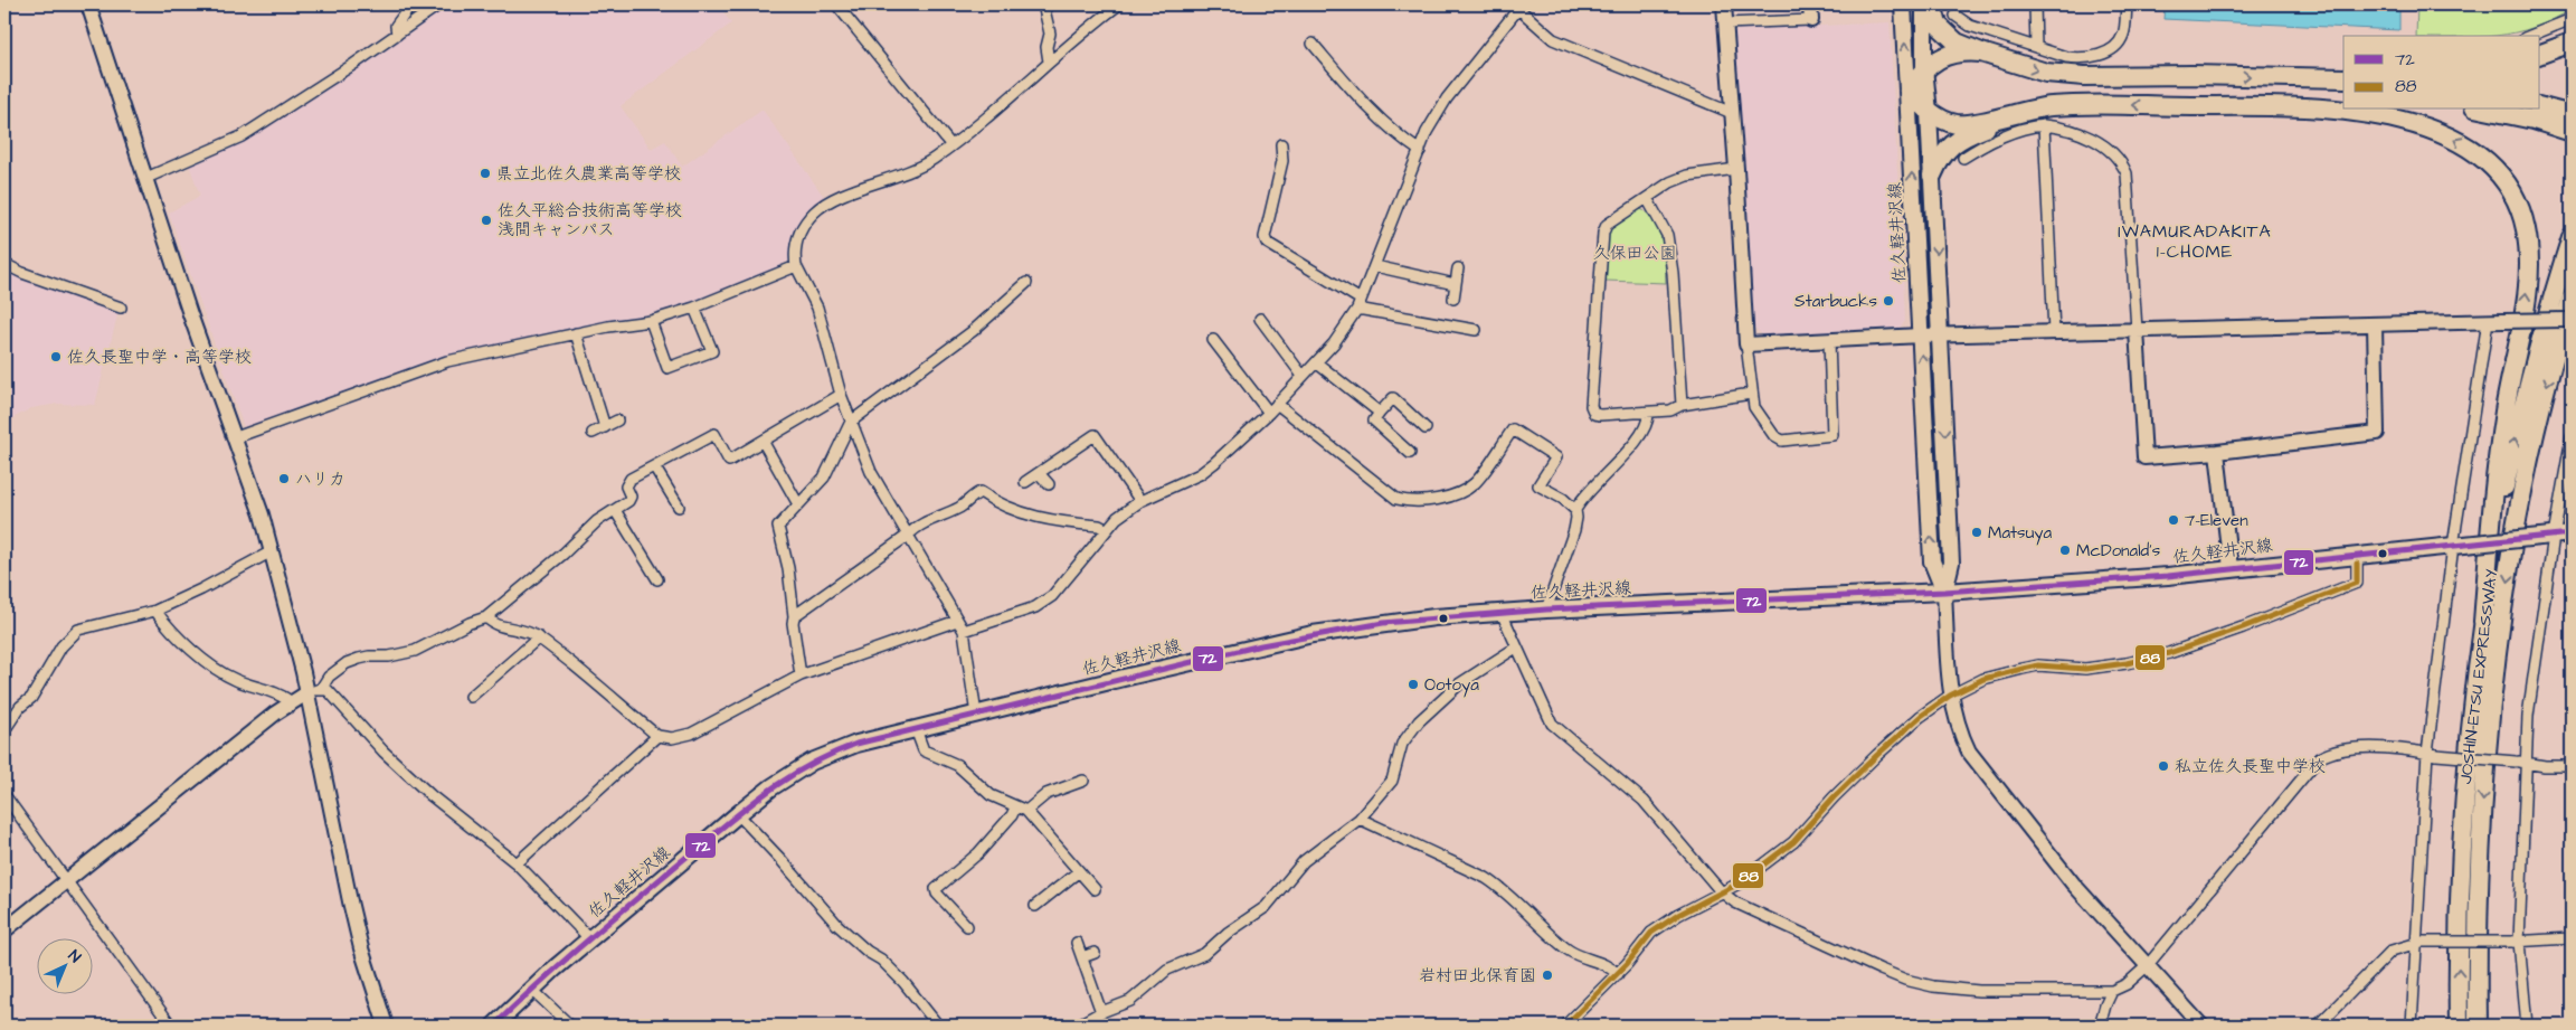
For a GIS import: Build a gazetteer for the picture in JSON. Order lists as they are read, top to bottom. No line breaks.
{"streets":{"highway":["JOSHIN-ETSU EXPRESSWAY"],"main road":["佐久軽井沢線"]},"districts":["IWAMURADAKITA 1-CHOME"],"parks":["久保田公園"],"places":["県立北佐久農業高等学校","佐久平総合技術高等学校 浅間キャンパス","Starbucks","佐久長聖中学・高等学校","ハリカ","7-Eleven","Matsuya","McDonald's","Ootoya","私立佐久長聖中学校","岩村田北保育園"],"lines":["transit line 72","transit line 88"],"legend":["72","88"],"north":"top right"}
